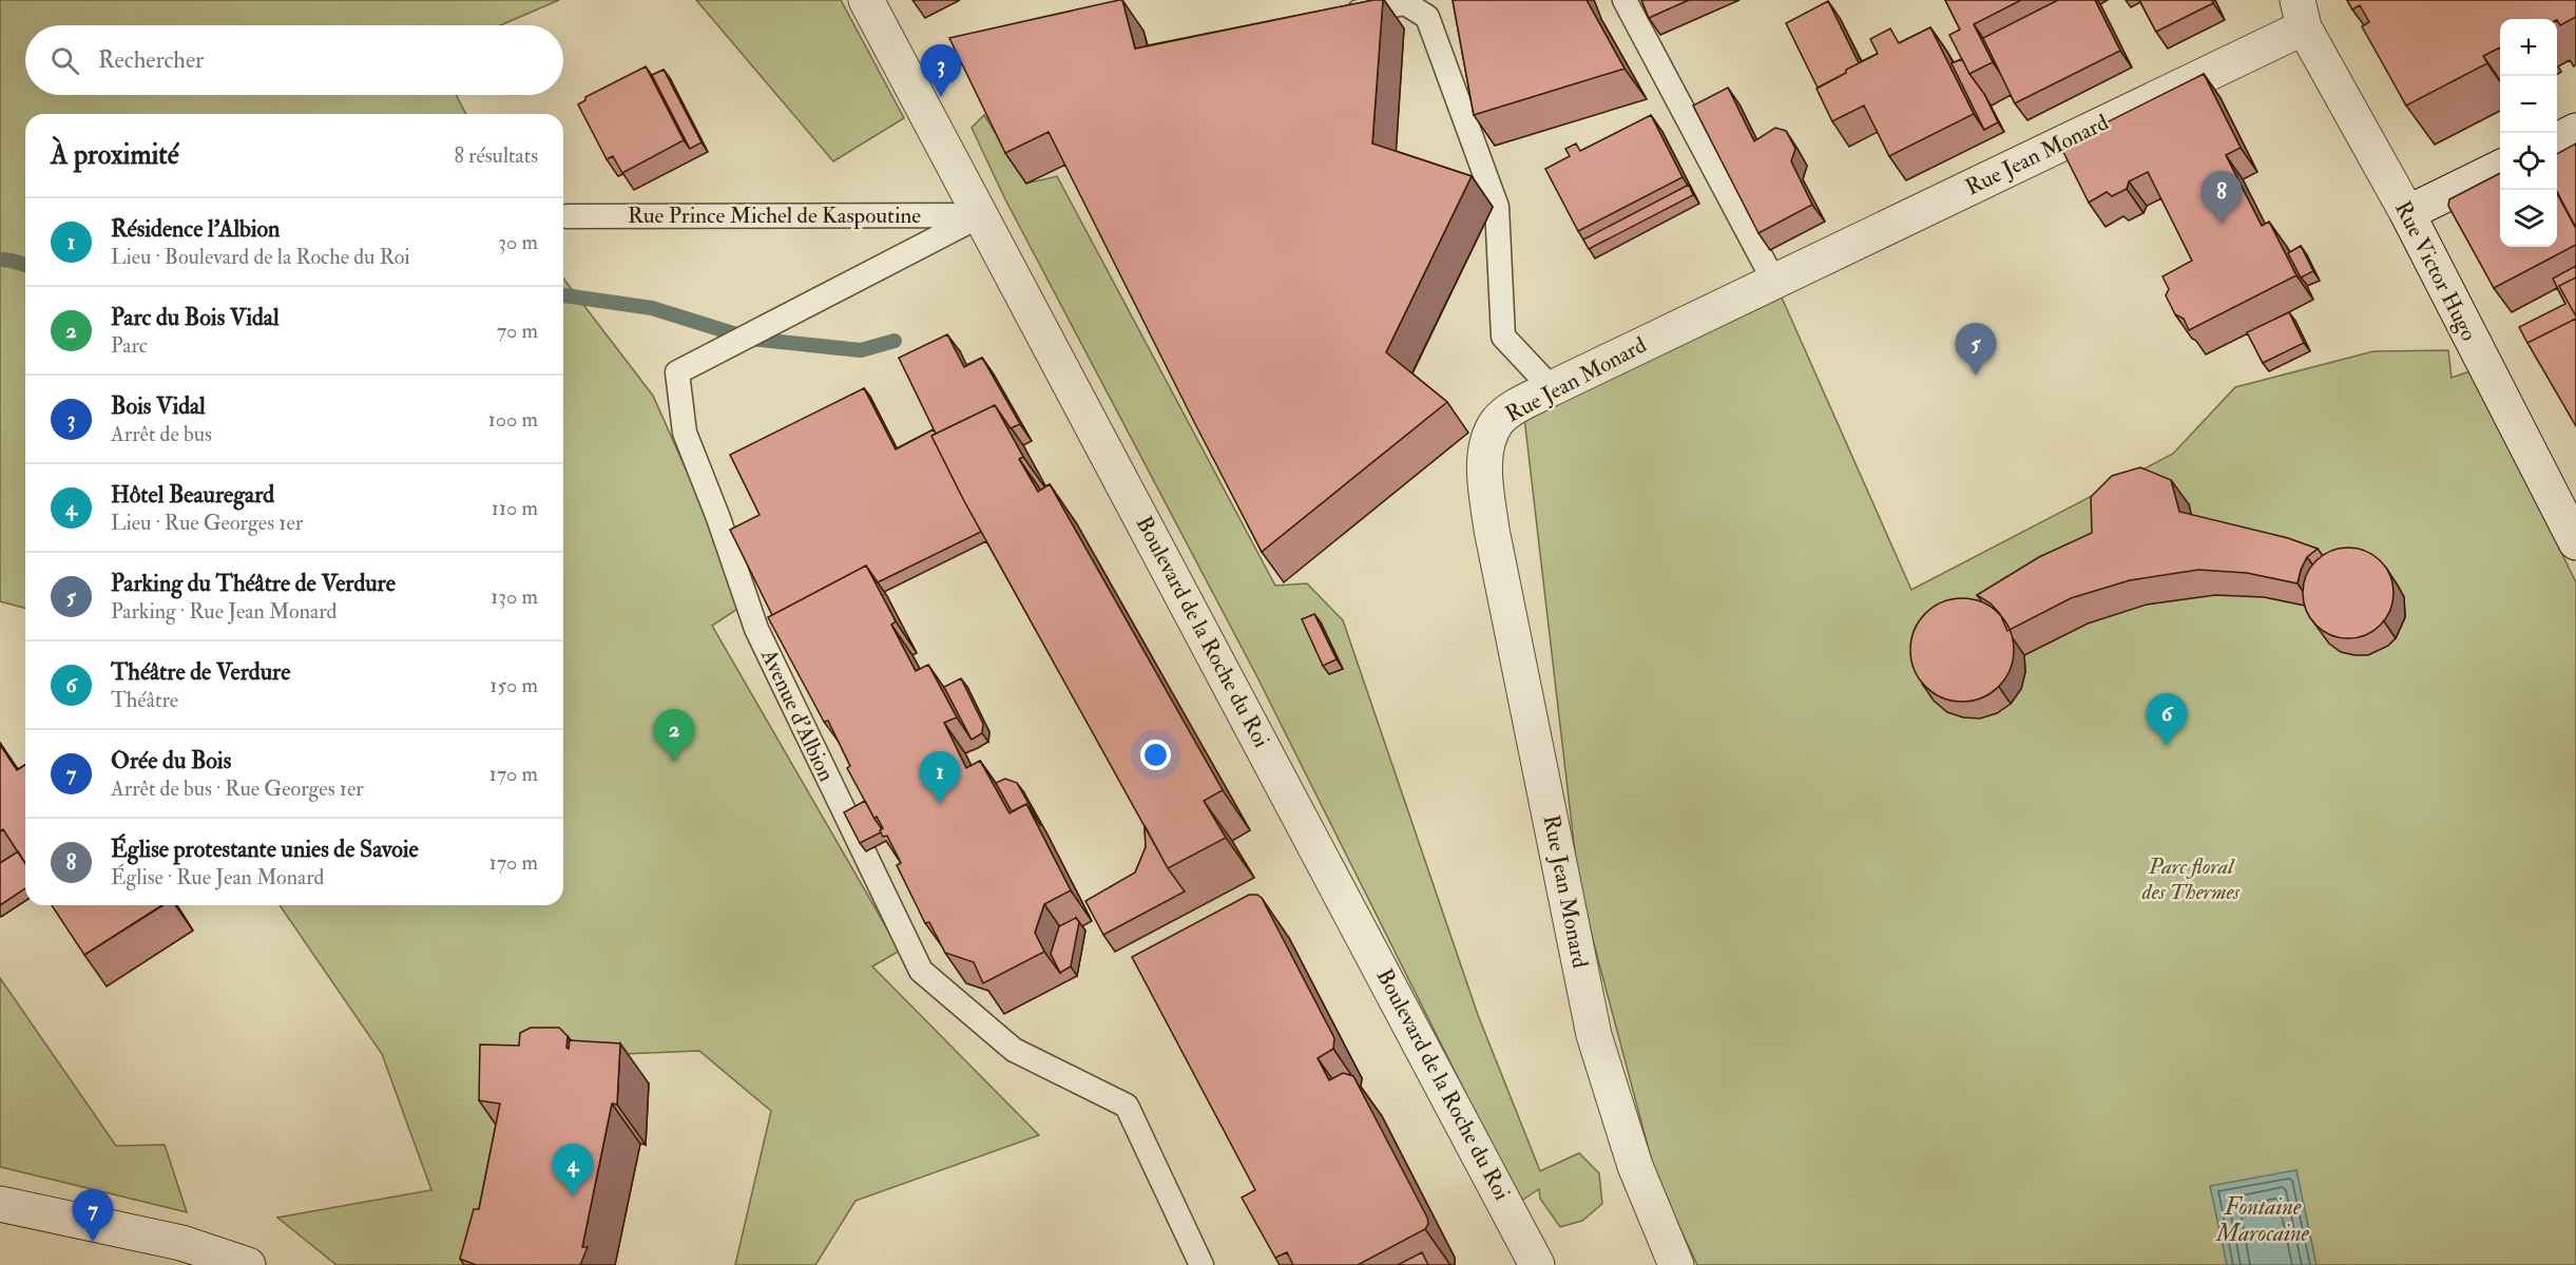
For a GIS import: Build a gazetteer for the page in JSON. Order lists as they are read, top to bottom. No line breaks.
{"streets":{"street":["Rue Jean Monard","Rue Victor Hugo","Boulevard de la Roche du Roi"],"lane":["Rue Prince Michel de Kaspoutine","Avenue d'Albion"]},"crossings":[["Rue Jean Monard","Rue Victor Hugo"],["Rue Prince Michel de Kaspoutine","Boulevard de la Roche du Roi"],["Rue Prince Michel de Kaspoutine","Avenue d'Albion"],["Boulevard de la Roche du Roi","Avenue d'Albion"]],"water":["Fontaine Marocaine"],"parks":["Parc floral des Thermes"],"page":{"map_buttons":["+","−"],"search":"Rechercher","pins":["3","8","5","6","2","1","4","7"],"heading":["À proximité","8 résultats"],"list":[{"mark":"1","name":"Résidence l'Albion","note":"Lieu · Boulevard de la Roche du Roi","value":"30 m"},{"mark":"2","name":"Parc du Bois Vidal","note":"Parc","value":"70 m"},{"mark":"3","name":"Bois Vidal","note":"Arrêt de bus","value":"100 m"},{"mark":"4","name":"Hôtel Beauregard","note":"Lieu · Rue Georges 1er","value":"110 m"},{"mark":"5","name":"Parking du Théâtre de Verdure","note":"Parking · Rue Jean Monard","value":"130 m"},{"mark":"6","name":"Théâtre de Verdure","note":"Théâtre","value":"150 m"},{"mark":"7","name":"Orée du Bois","note":"Arrêt de bus · Rue Georges 1er","value":"170 m"},{"mark":"8","name":"Église protestante unies de Savoie","note":"Église · Rue Jean Monard","value":"170 m"}]}}
